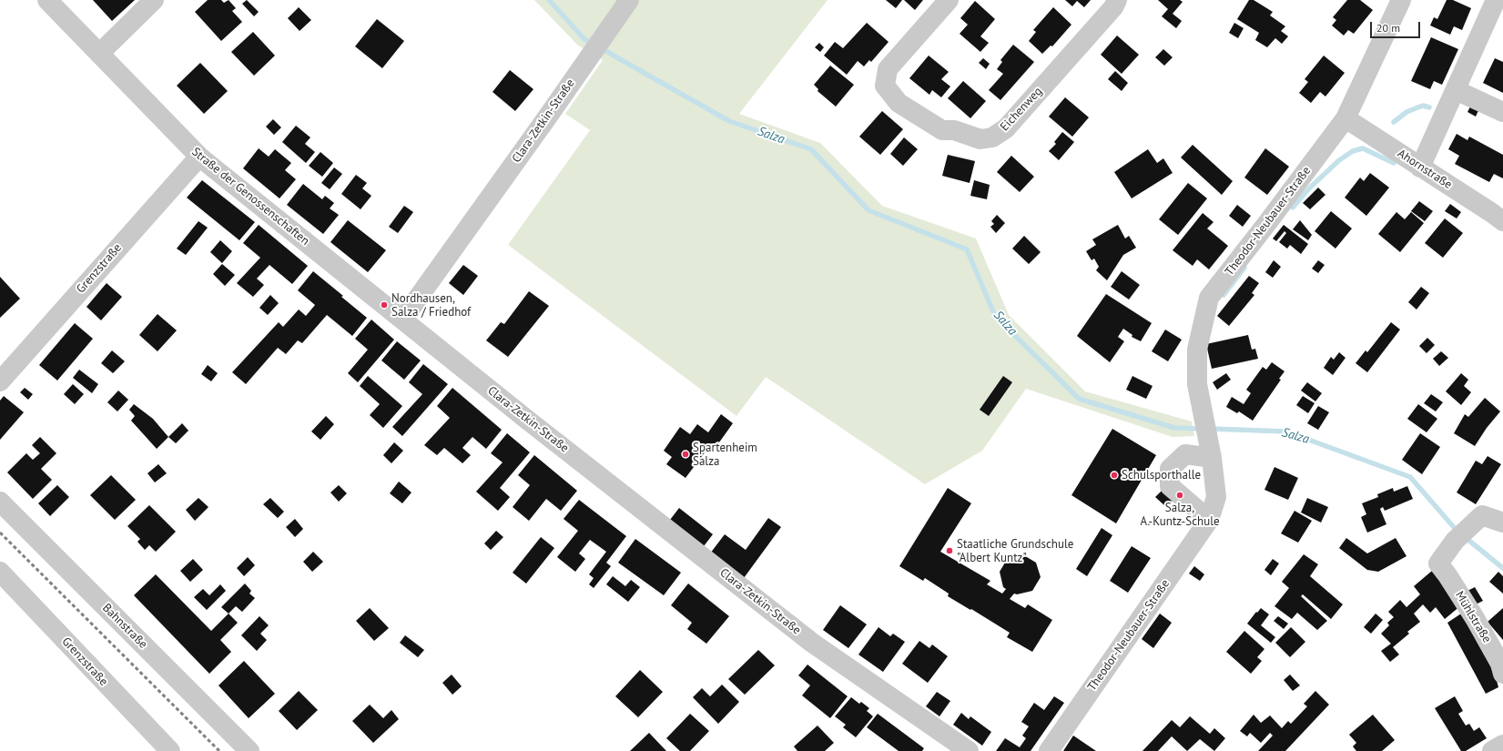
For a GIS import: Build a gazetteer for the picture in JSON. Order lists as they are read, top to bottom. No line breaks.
{"streets":{"street":["Eichenweg","Clara-Zetkin-Straße","Ahornstraße","Straße der Genossenschaften","Theodor-Neubauer-Straße","Grenzstraße","Mühlstraße","Bahnstraße"]},"crossings":[["Clara-Zetkin-Straße","Straße der Genossenschaften"],["Ahornstraße","Theodor-Neubauer-Straße"],["Straße der Genossenschaften","Grenzstraße"]],"water":["Salza"],"places":["Nordhausen, Salza / Friedhof","Spartenheim Salza","Schulsporthalle","Salza, A.-Kuntz-Schule","Staatliche Grundschule \"Albert Kuntz\""],"scale_bar":"20 m"}
